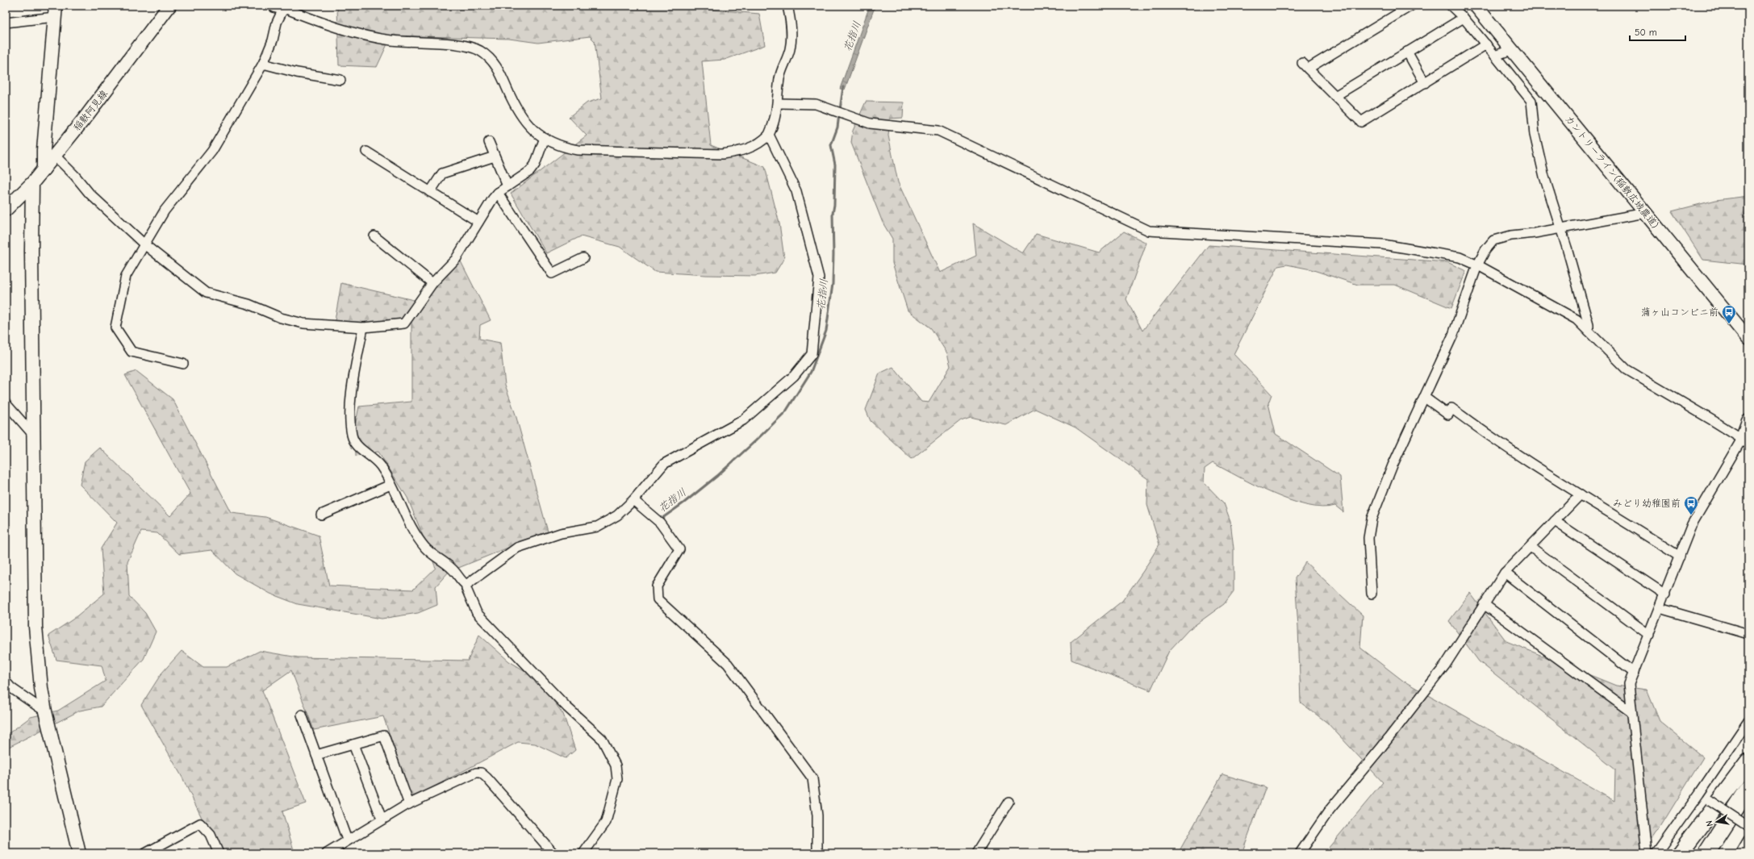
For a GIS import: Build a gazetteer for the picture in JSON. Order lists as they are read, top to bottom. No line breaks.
{"streets":{"street":["稲敷阿見線","カントリーライン(稲敷広域農道)"]},"water":["花指川"],"places":{"bus stop":["蒲ヶ山コンビニ前","みどり幼稚園前"]},"scale_bar":"50 m","north":"left"}
